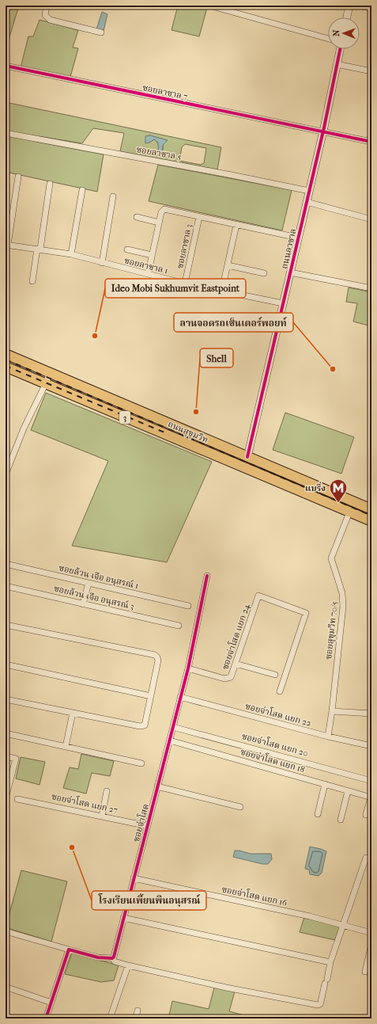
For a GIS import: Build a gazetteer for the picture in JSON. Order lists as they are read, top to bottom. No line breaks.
{"streets":{"highway":["3","ถนนสุขุมวิท"],"street":["ซอยลาซาล 7","ซอยลาซาล 5","ซอยลาซาล 3","ถนนลาซาล","ซอยลาซาล 1","ซอยล้วน-เจือ อนุสรณ์ 1","ซอยล้วน-เจือ อนุสรณ์ 3","ซอยสุขุมวิท 70/5","ซอยจ่าโสด แยก 24","ซอยจ่าโสด แยก 22","ซอยจ่าโสด แยก 20","ซอยจ่าโสด แยก 18","ซอยจ่าโสด แยก 27","ซอยจ่าโสด","ซอยจ่าโสด แยก 16"]},"crossings":[["ซอยลาซาล 7","ถนนลาซาล"],["ซอยลาซาล 5","ถนนลาซาล"],["ซอยลาซาล 3","ถนนลาซาล"],["ถนนลาซาล","ซอยลาซาล 1"],["ถนนลาซาล","ถนนสุขุมวิท"],["ถนนสุขุมวิท","ซอยสุขุมวิท 70/5"],["ซอยสุขุมวิท 70/5","ซอยจ่าโสด แยก 22"],["ซอยจ่าโสด แยก 24","ซอยจ่าโสด"],["ซอยจ่าโสด แยก 22","ซอยจ่าโสด"],["ซอยจ่าโสด แยก 20","ซอยจ่าโสด"],["ซอยจ่าโสด แยก 18","ซอยจ่าโสด"],["ซอยจ่าโสด แยก 27","ซอยจ่าโสด"],["ซอยจ่าโสด","ซอยจ่าโสด แยก 16"]],"places":{"other":["Ideo Mobi Sukhumvit Eastpoint","ลานจอดรถเซ็นเตอร์พอยท์","Shell","โรงเรียนเพี้ยนพินอนุสรณ์"],"metro station":["แบริ่ง"]},"north":"left"}
